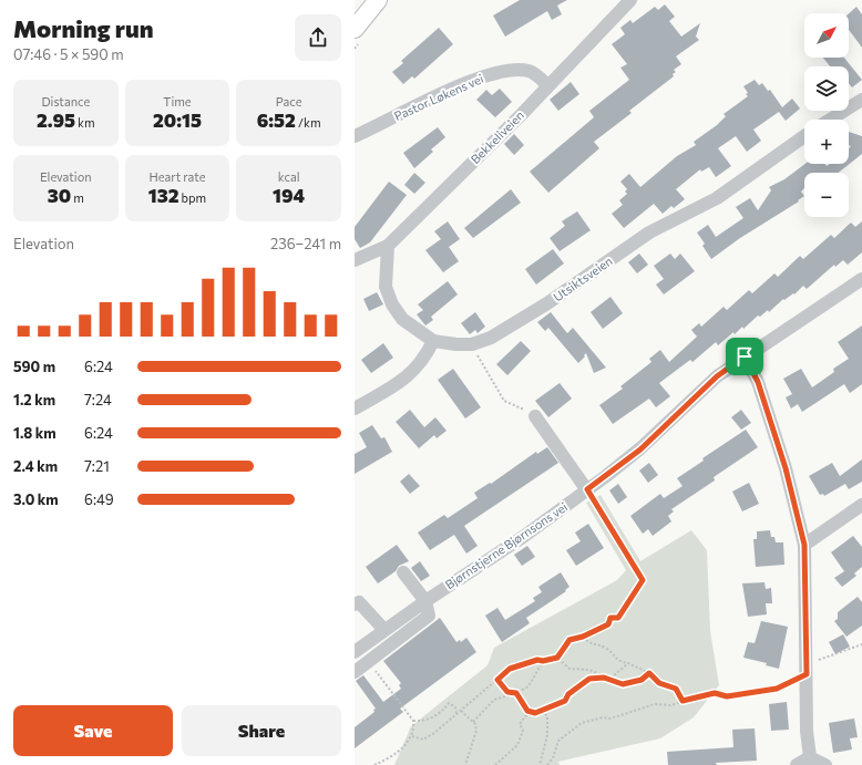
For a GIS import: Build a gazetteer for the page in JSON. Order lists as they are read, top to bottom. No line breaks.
{"streets":{"street":["Pastor Løkens vei","Bekkeliveien","Utsiktsveien","Bjørnstjerne Bjørnsons vei"]},"crossings":[["Pastor Løkens vei","Bekkeliveien"]],"north":"top right","page":{"heading":["Morning run","07:46 · 5 × 590 m"],"map_buttons":["+","−"],"stats":[["Distance","2.95 km"],["Time","20:15"],["Pace","6:52 /km"],["Elevation","30 m"],["Heart rate","132 bpm"],["kcal","194"]],"chart":["Elevation","236–241 m"],"list":[{"name":"590 m","note":"6:24"},{"name":"1.2 km","note":"7:24"},{"name":"1.8 km","note":"6:24"},{"name":"2.4 km","note":"7:21"},{"name":"3.0 km","note":"6:49"}],"buttons":["Save","Share"]}}
